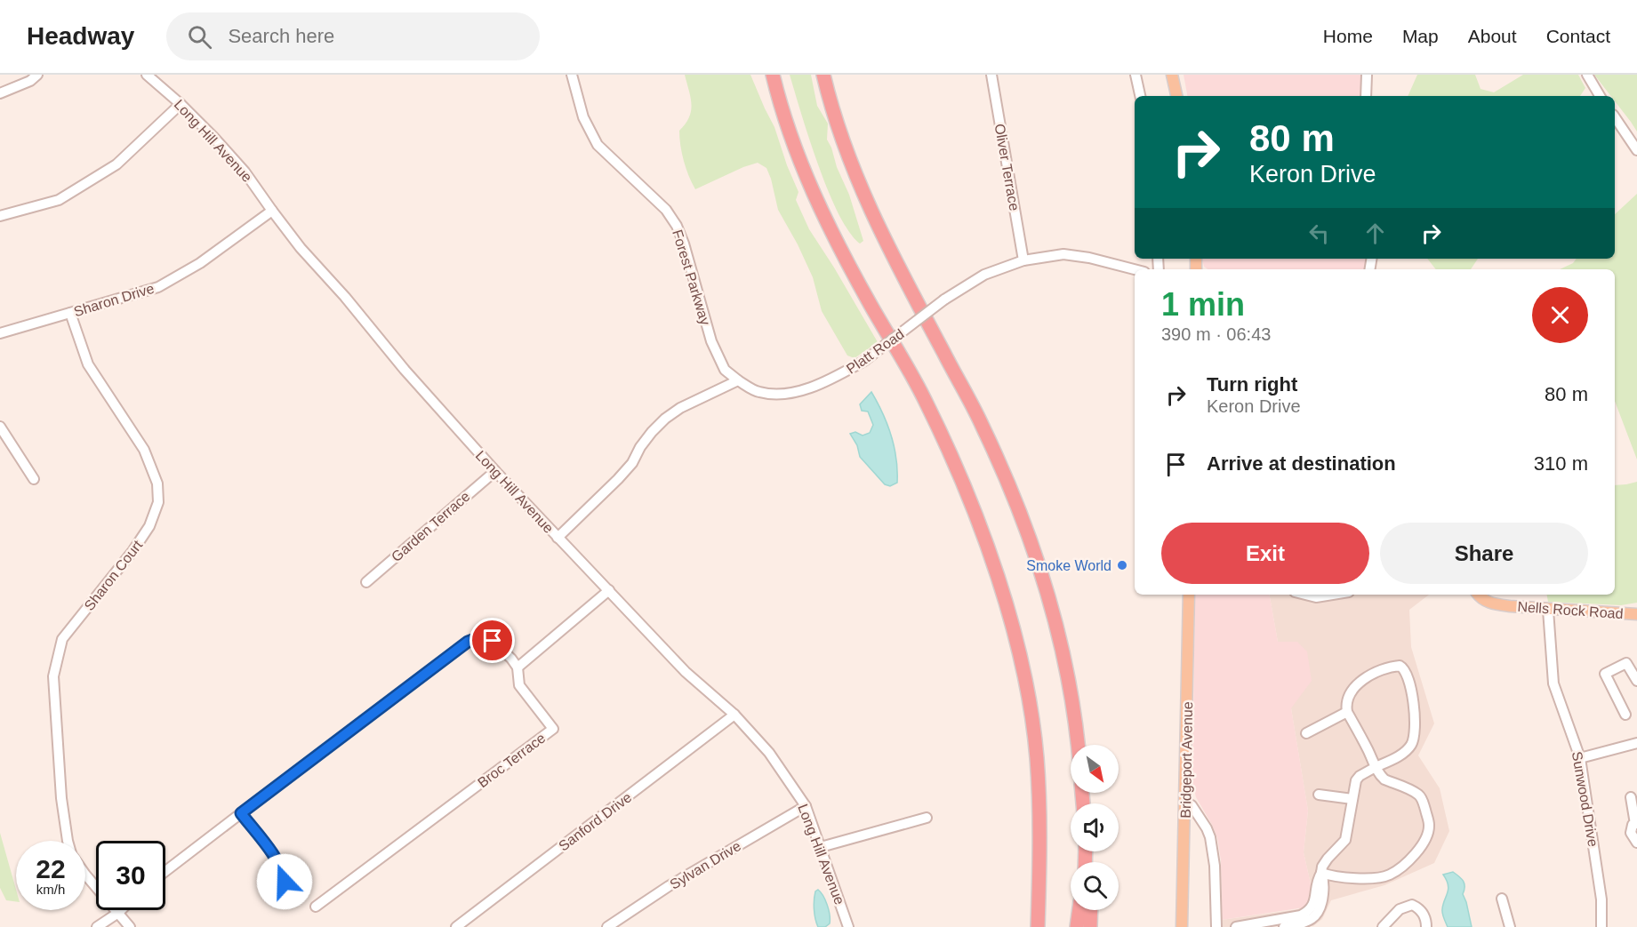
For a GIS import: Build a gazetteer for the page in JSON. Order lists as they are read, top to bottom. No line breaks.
{"streets":{"main road":["Nells Rock Road","Bridgeport Avenue"],"street":["Long Hill Avenue","Oliver Terrace","Forest Parkway","Sharon Drive","Platt Road","Garden Terrace","Sharon Court","Broc Terrace","Sunwood Drive","Sanford Drive","Sylvan Drive"]},"crossings":[["Long Hill Avenue","Sharon Drive"],["Long Hill Avenue","Garden Terrace"],["Long Hill Avenue","Sanford Drive"],["Long Hill Avenue","Sylvan Drive"],["Oliver Terrace","Platt Road"],["Forest Parkway","Platt Road"],["Sharon Drive","Sharon Court"],["Nells Rock Road","Sunwood Drive"]],"places":["Smoke World"],"north":"bottom right","page":{"header":"Headway","search":"Search here","nav":["Home","Map","About","Contact"],"turn":["80 m","Keron Drive"],"heading":["1 min","390 m · 06:43"],"list":[{"name":"Turn right","note":"Keron Drive","value":"80 m"},{"name":"Arrive at destination","value":"310 m"}],"buttons":["Exit","Share"],"speed":"22 km/h","limit":"30"}}
